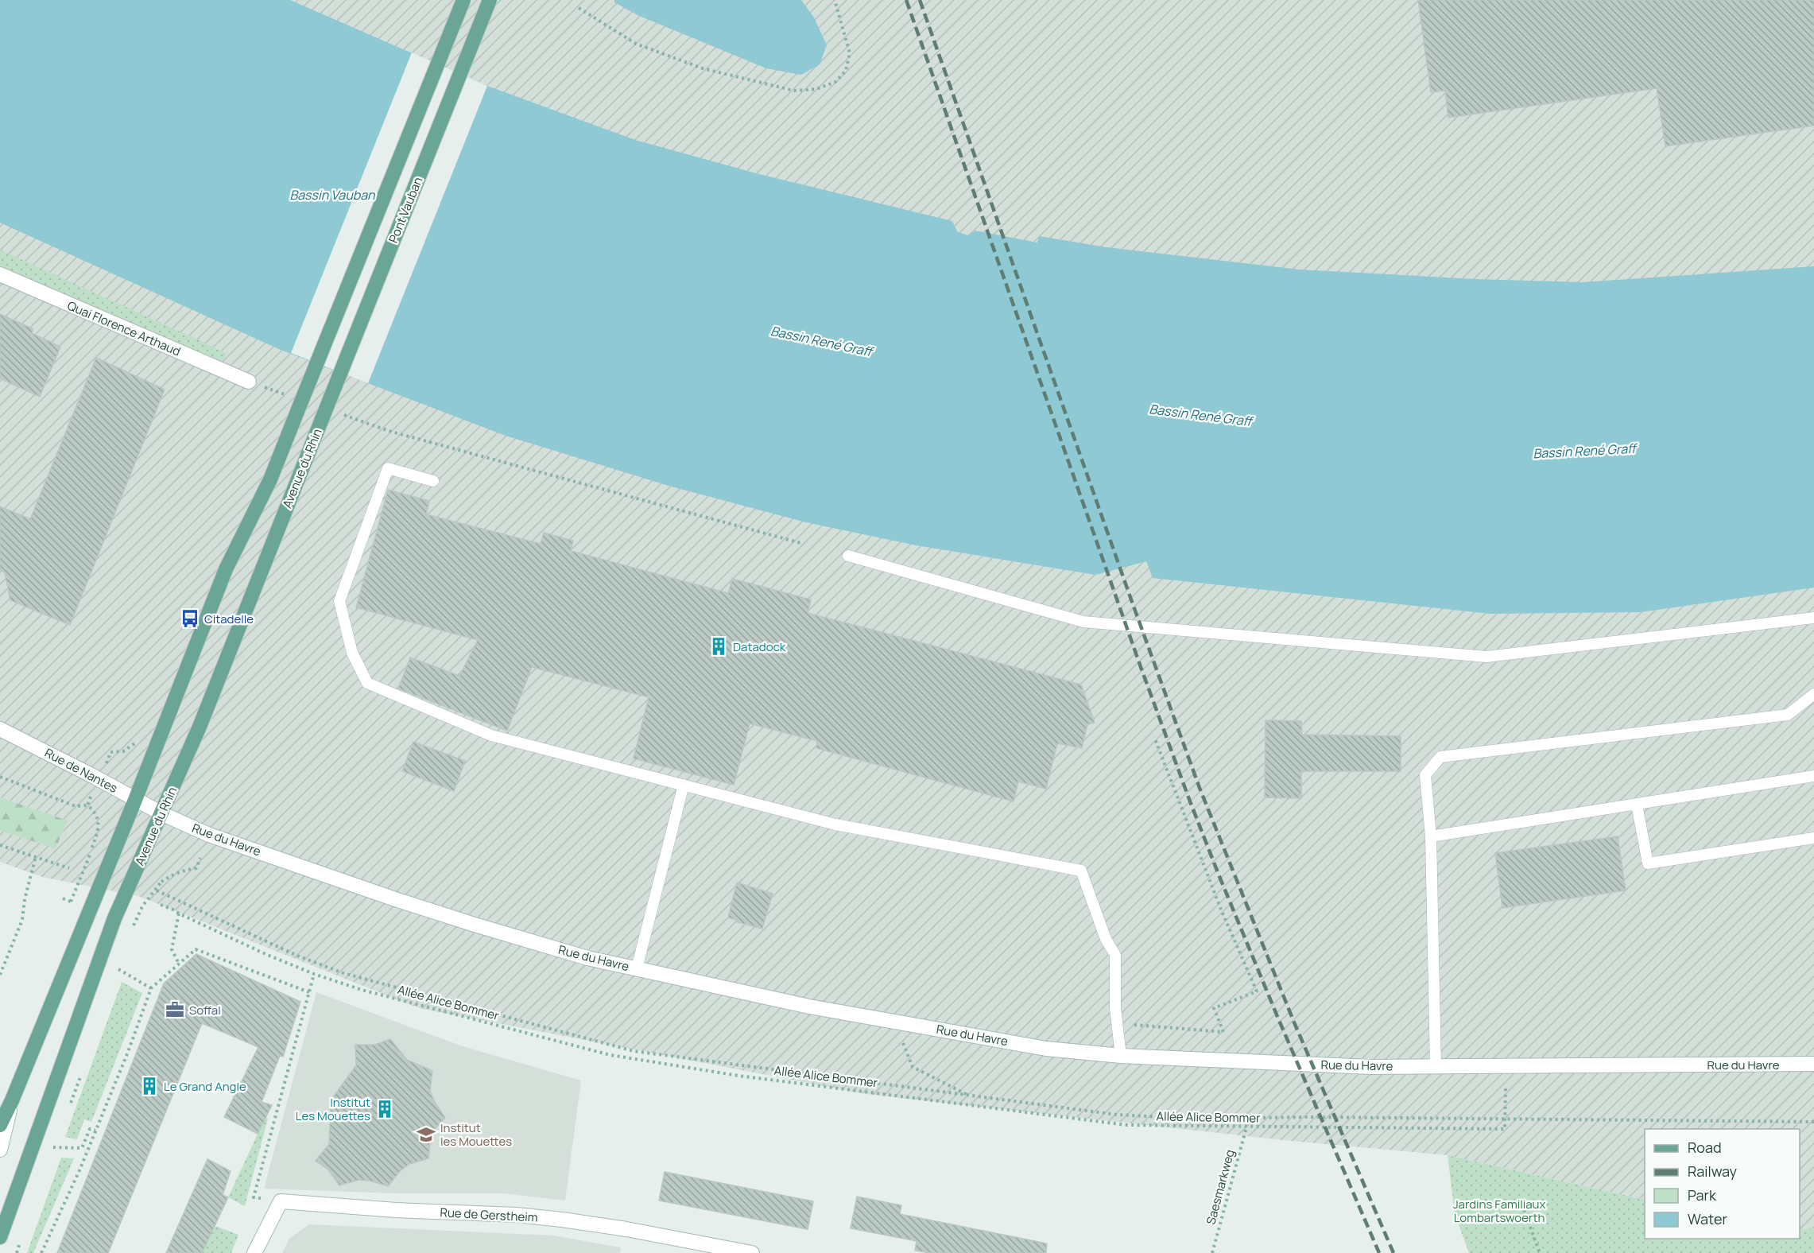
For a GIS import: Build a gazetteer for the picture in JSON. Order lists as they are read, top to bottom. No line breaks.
{"streets":{"main road":["Pont Vauban","Quai Florence Arthaud","Avenue du Rhin","Rue de Nantes","Rue du Havre","Rue de Gerstheim"],"path":["Allée Alice Bommer","Saesmarkweg"]},"crossings":[["Pont Vauban","Avenue du Rhin"],["Avenue du Rhin","Rue de Nantes"],["Avenue du Rhin","Rue du Havre"],["Rue de Nantes","Rue du Havre"],["Allée Alice Bommer","Saesmarkweg"]],"water":["Bassin Vauban","Bassin René Graff"],"parks":["Jardins Familiaux Lombartswoerth"],"places":{"bus stop":["Citadelle"],"building":["Datadock","Le Grand Angle","Institut Les Mouettes"],"office":["Soffal"],"school or university":["Institut les Mouettes"]},"legend":["Road","Railway","Park","Water"]}
